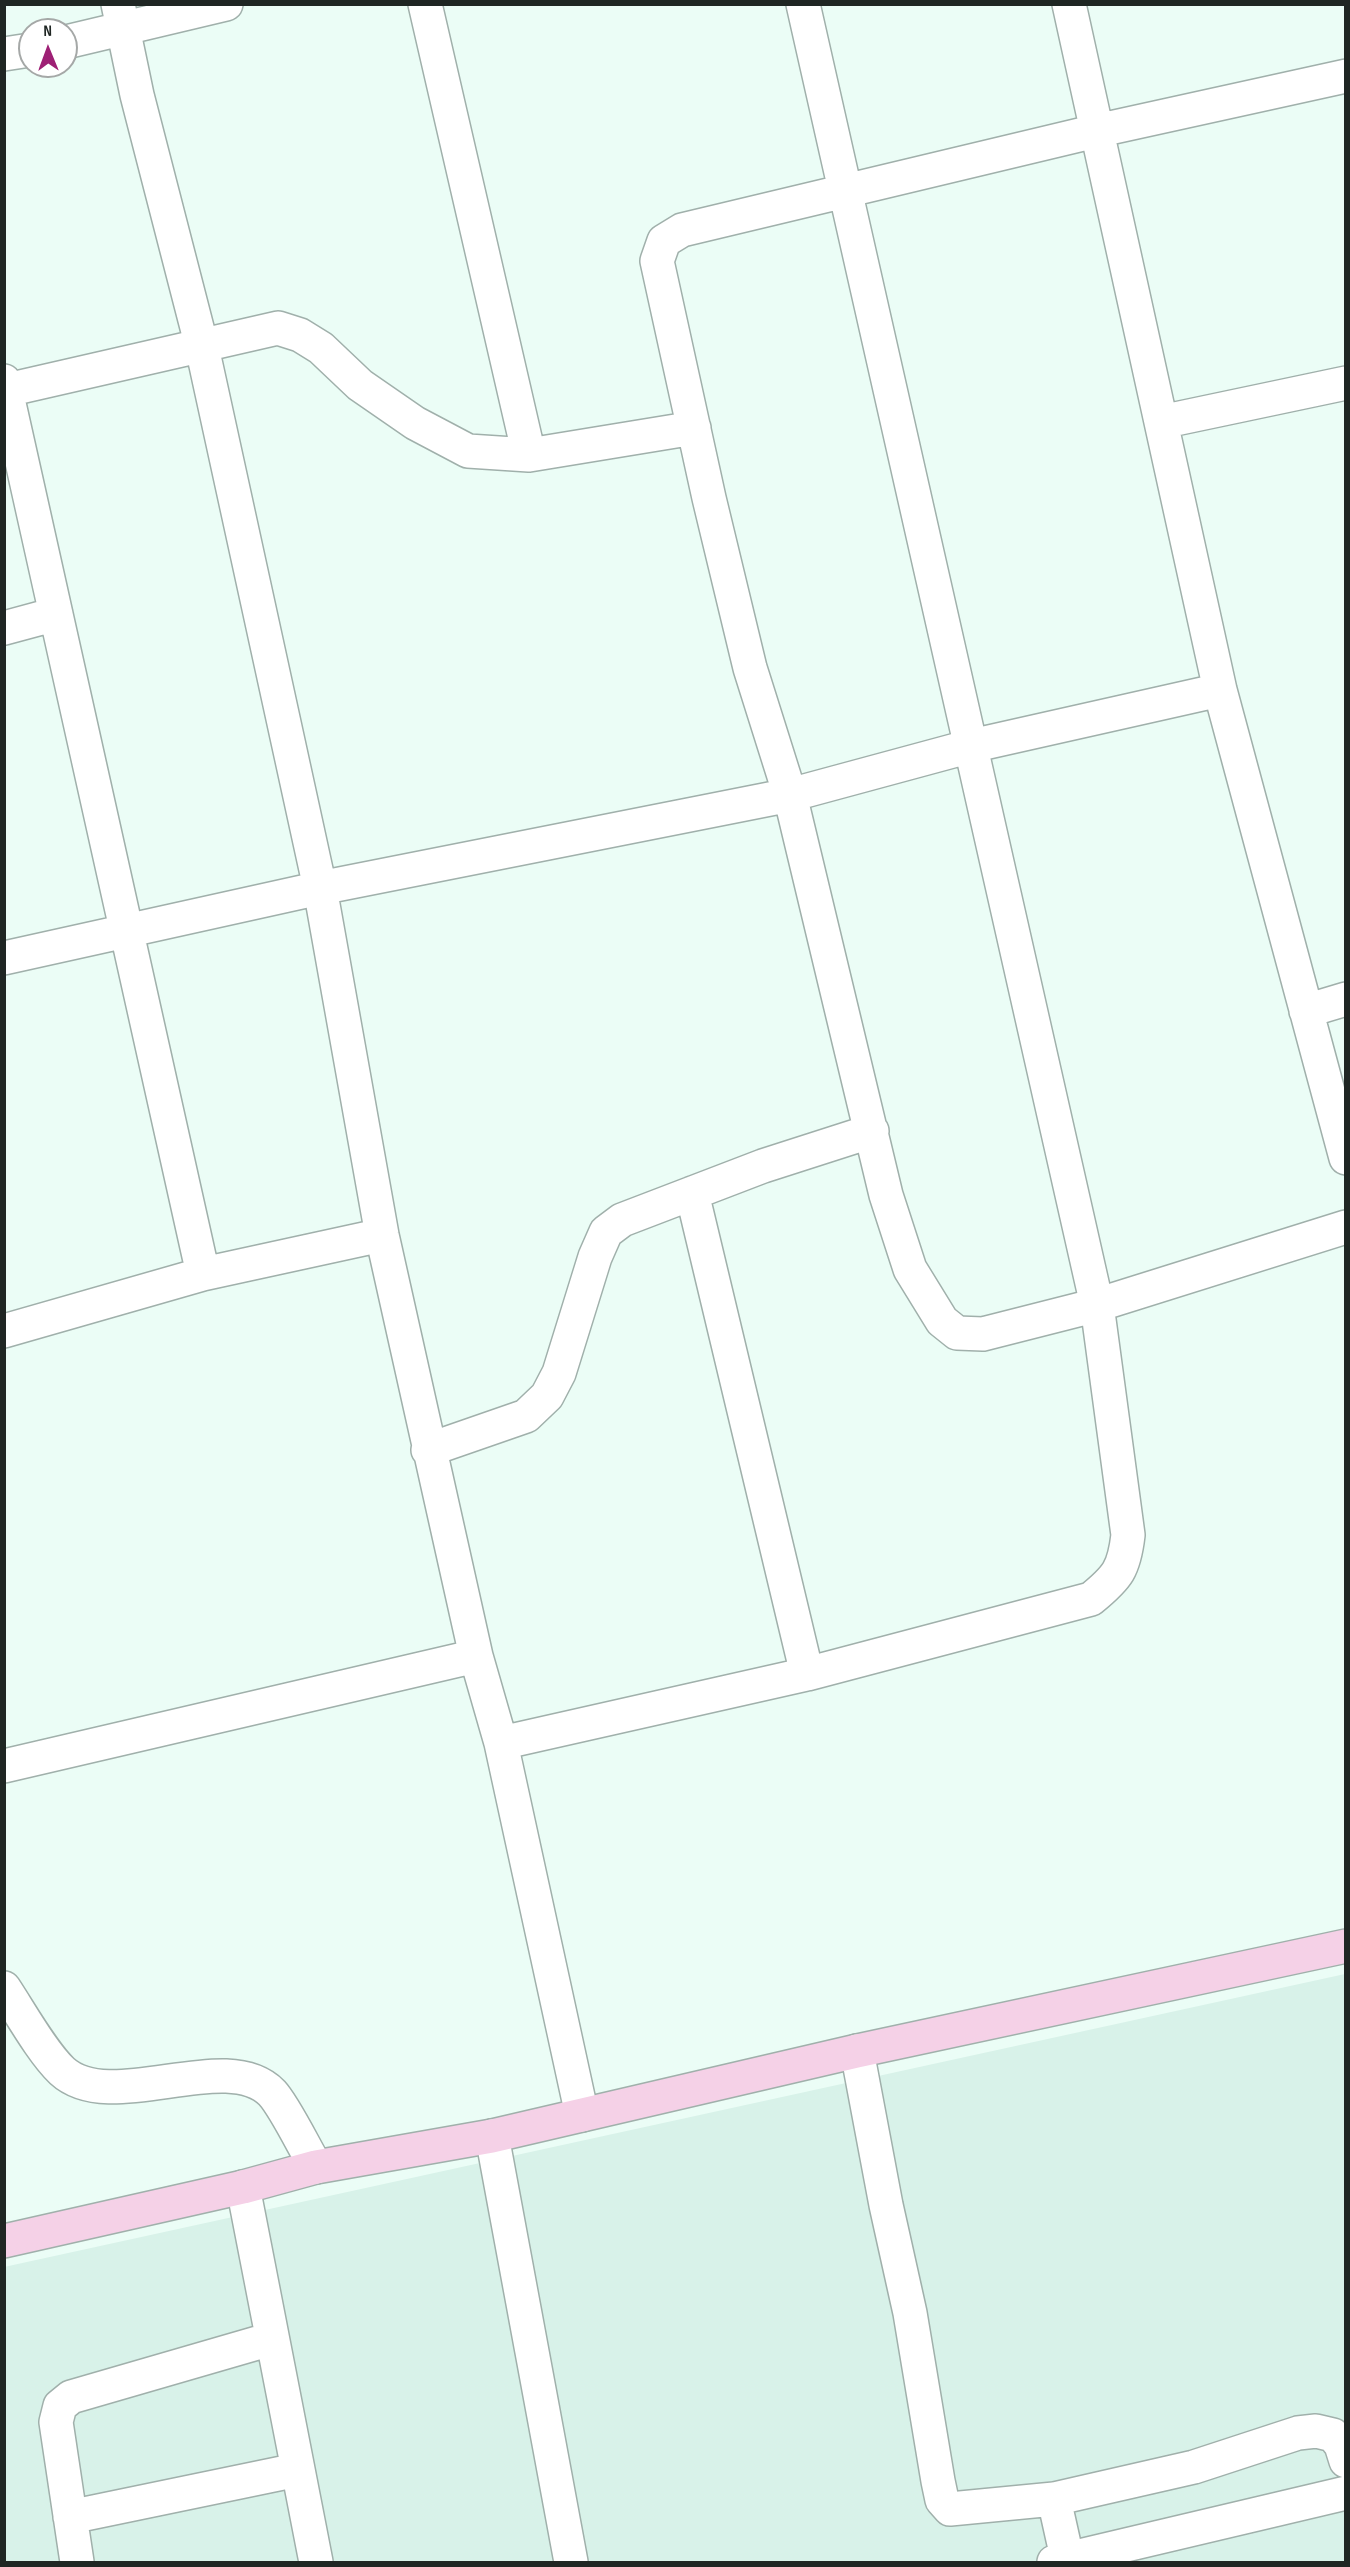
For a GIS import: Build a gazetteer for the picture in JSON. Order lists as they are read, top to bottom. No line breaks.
{"north":"top"}
